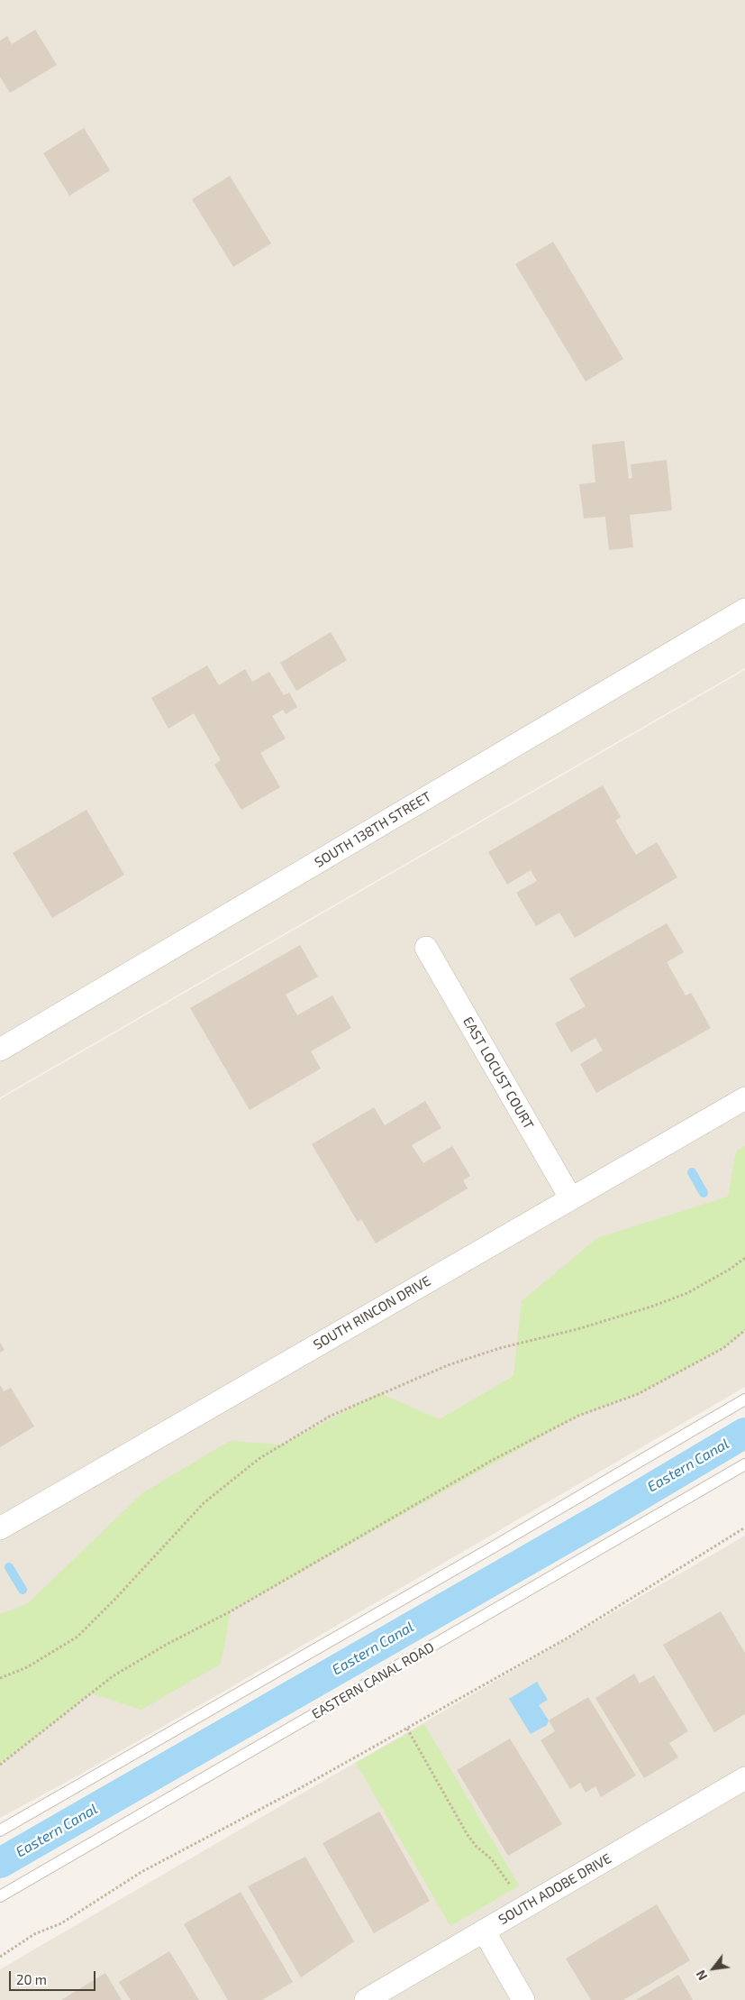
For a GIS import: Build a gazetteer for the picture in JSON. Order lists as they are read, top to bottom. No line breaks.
{"streets":{"street":["SOUTH 138TH STREET","EAST LOCUST COURT","SOUTH RINCON DRIVE","SOUTH ADOBE DRIVE"],"lane":["EASTERN CANAL ROAD"]},"crossings":[["EAST LOCUST COURT","SOUTH RINCON DRIVE"]],"water":["Eastern Canal"],"scale_bar":"20 m","north":"bottom left"}
